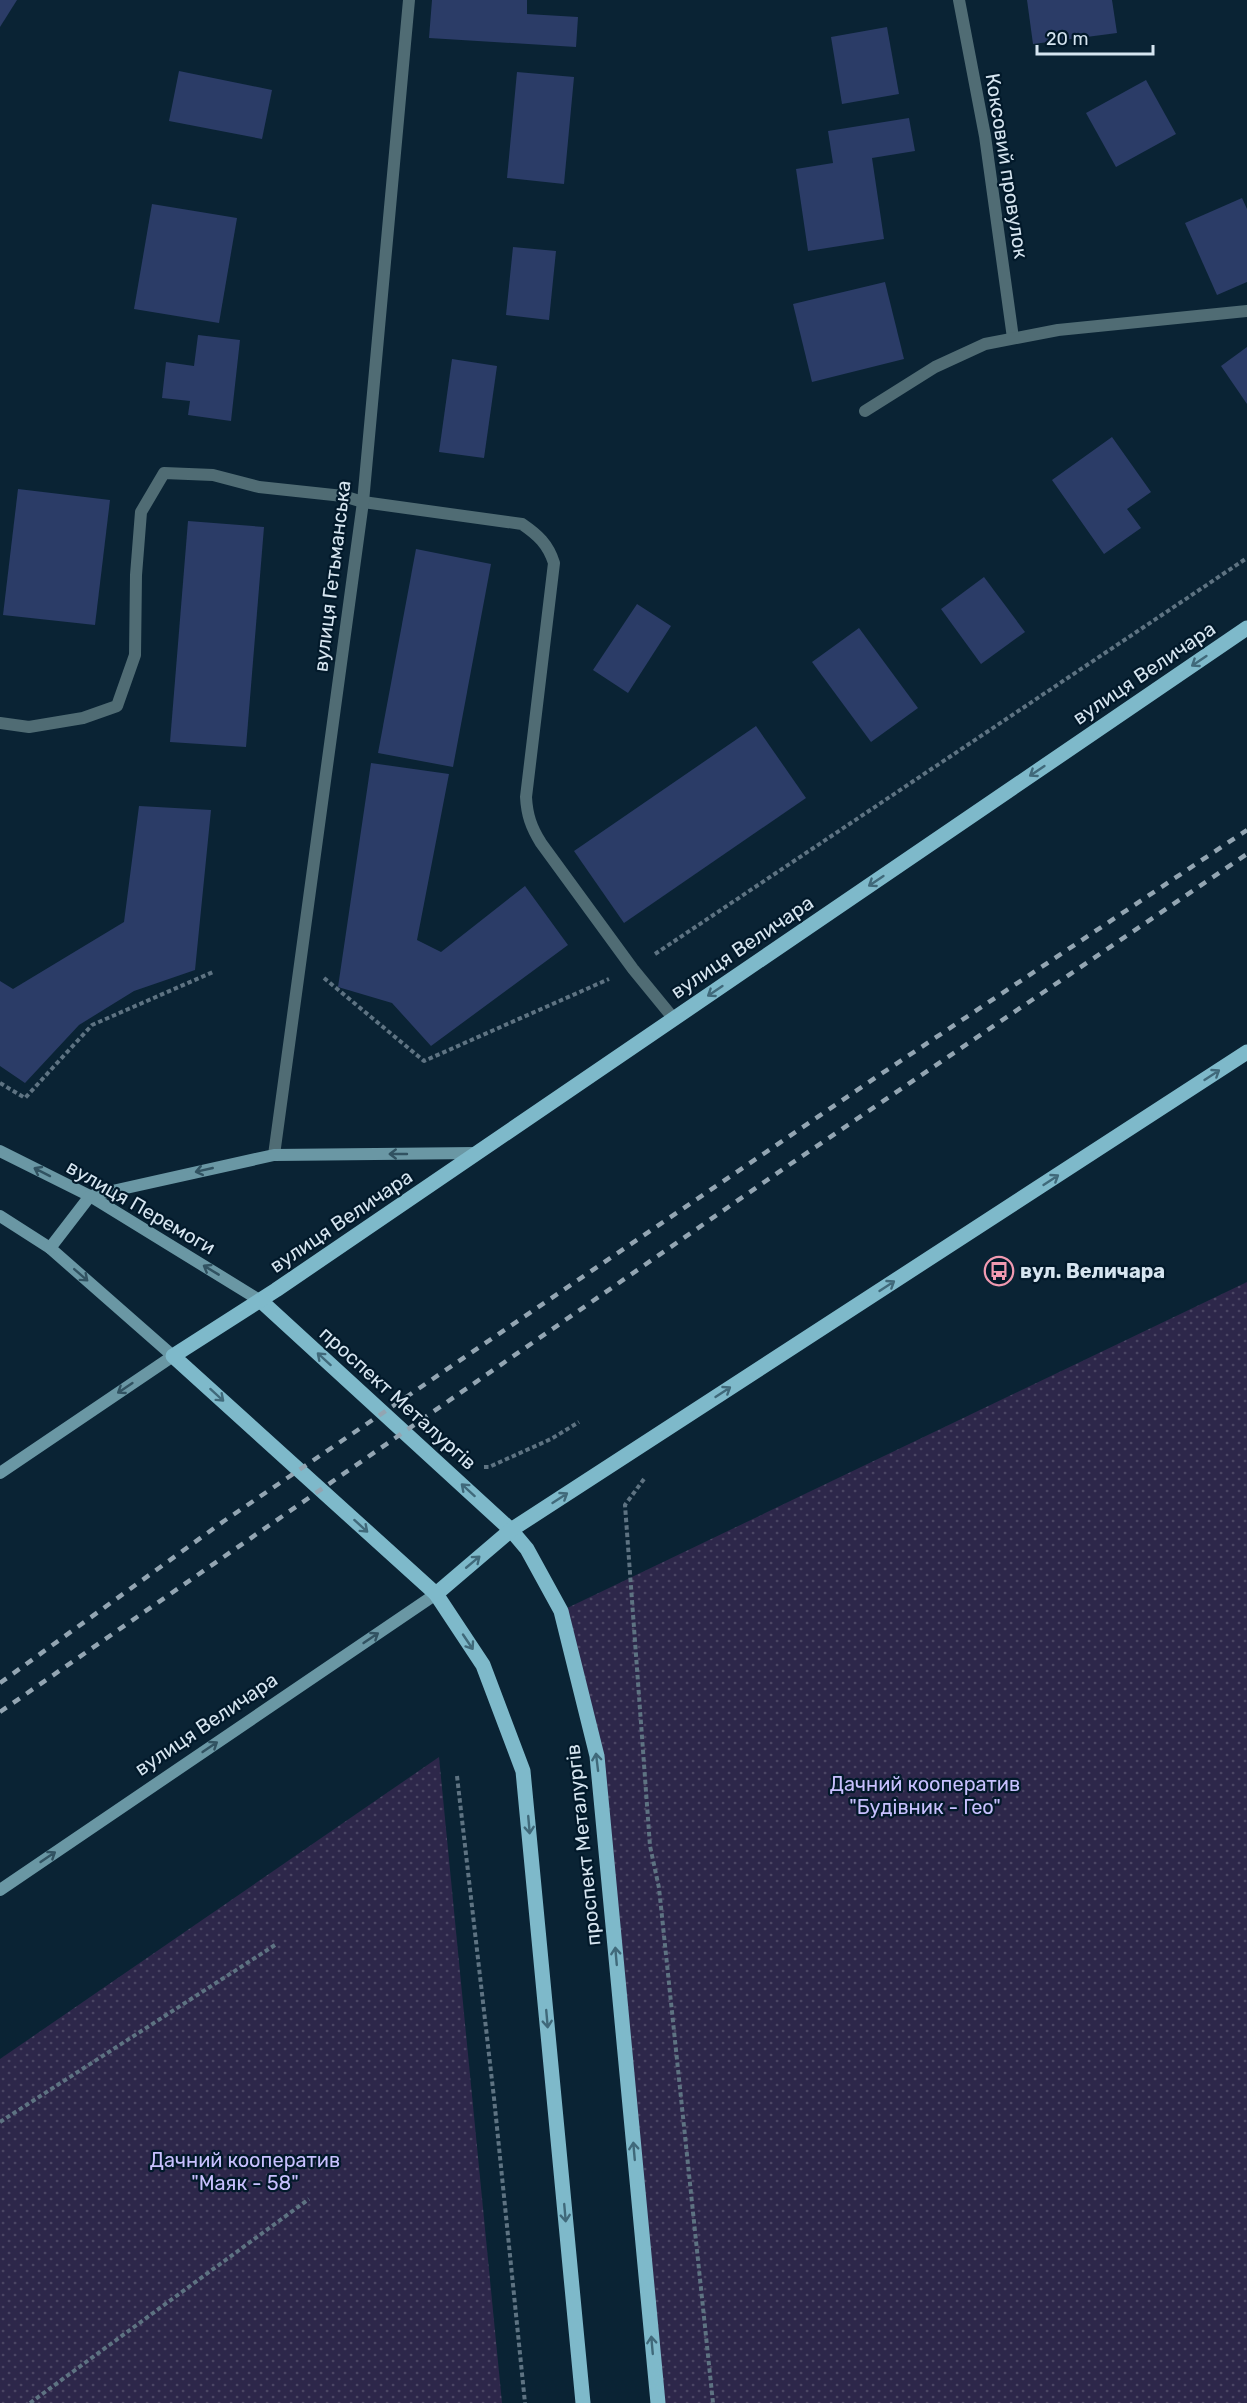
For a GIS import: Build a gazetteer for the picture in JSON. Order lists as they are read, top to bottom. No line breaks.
{"streets":{"main road":["вулиця Величара","вулиця Перемоги","проспект Металургів"],"street":["Коксовий провулок","вулиця Гетьманська"]},"crossings":[["вулиця Величара","вулиця Перемоги"],["вулиця Величара","проспект Металургів"],["вулиця Перемоги","проспект Металургів"]],"parks":["Дачний кооператив \"Будівник - Гео\"","Дачний кооператив \"Маяк - 58\""],"places":{"bus stop":["вул. Величара"]},"scale_bar":"20 m"}
